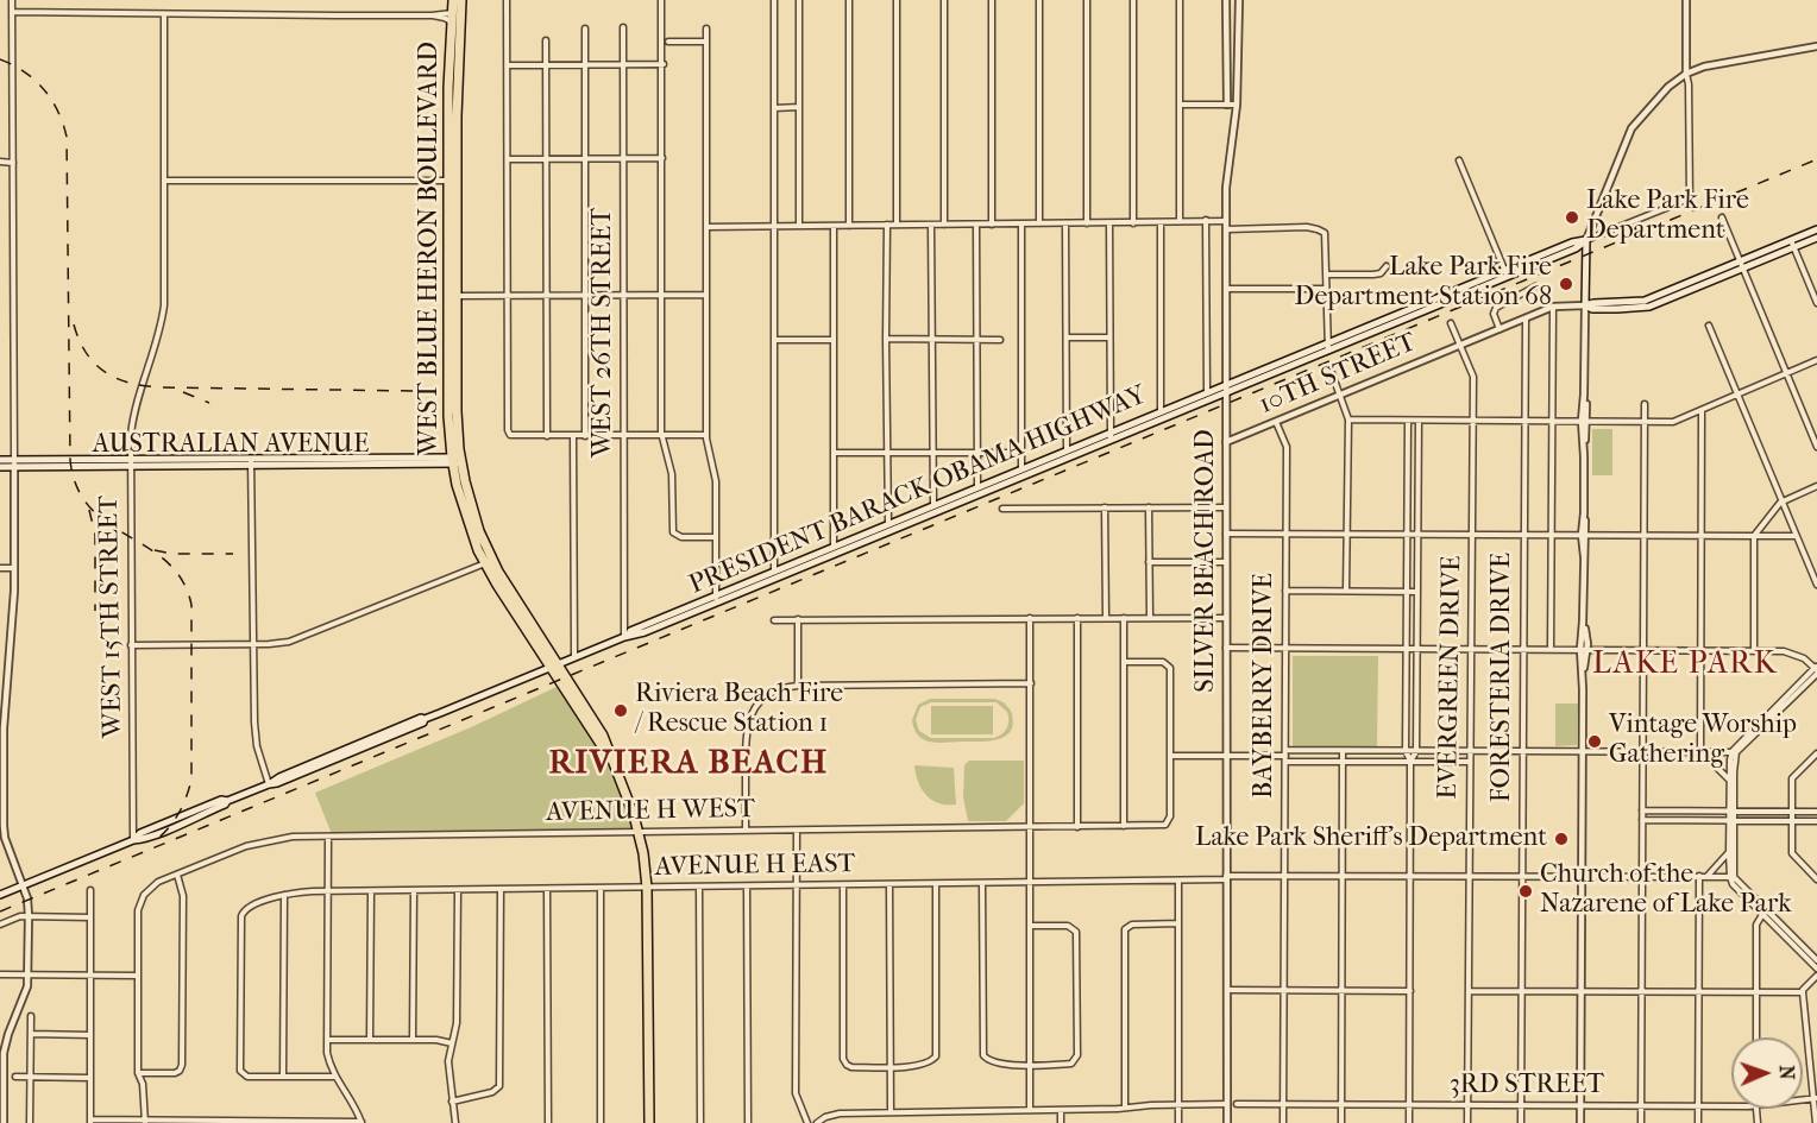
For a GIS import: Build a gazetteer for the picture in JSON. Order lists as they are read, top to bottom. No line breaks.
{"streets":{"main road":["WEST BLUE HERON BOULEVARD","10TH STREET","AUSTRALIAN AVENUE","PRESIDENT BARACK OBAMA HIGHWAY"],"street":["WEST 26TH STREET","SILVER BEACH ROAD","WEST 15TH STREET","EVERGREEN DRIVE","FORESTERIA DRIVE","BAYBERRY DRIVE","AVENUE H WEST","AVENUE H EAST","3RD STREET"]},"crossings":[["WEST BLUE HERON BOULEVARD","AUSTRALIAN AVENUE"],["WEST BLUE HERON BOULEVARD","PRESIDENT BARACK OBAMA HIGHWAY"],["WEST BLUE HERON BOULEVARD","AVENUE H WEST"],["WEST BLUE HERON BOULEVARD","AVENUE H EAST"],["WEST 26TH STREET","PRESIDENT BARACK OBAMA HIGHWAY"],["10TH STREET","SILVER BEACH ROAD"],["10TH STREET","EVERGREEN DRIVE"],["10TH STREET","FORESTERIA DRIVE"],["10TH STREET","BAYBERRY DRIVE"],["AUSTRALIAN AVENUE","WEST 15TH STREET"],["PRESIDENT BARACK OBAMA HIGHWAY","SILVER BEACH ROAD"],["PRESIDENT BARACK OBAMA HIGHWAY","WEST 15TH STREET"],["SILVER BEACH ROAD","AVENUE H EAST"],["EVERGREEN DRIVE","AVENUE H EAST"],["EVERGREEN DRIVE","3RD STREET"],["FORESTERIA DRIVE","AVENUE H EAST"],["FORESTERIA DRIVE","3RD STREET"],["BAYBERRY DRIVE","AVENUE H EAST"],["BAYBERRY DRIVE","3RD STREET"]],"districts":["LAKE PARK","RIVIERA BEACH"],"places":["Lake Park Fire Department","Lake Park Fire Department Station 68","Riviera Beach Fire / Rescue Station 1","Vintage Worship Gathering","Lake Park Sheriff's Department","Church of the Nazarene of Lake Park"],"north":"right"}
